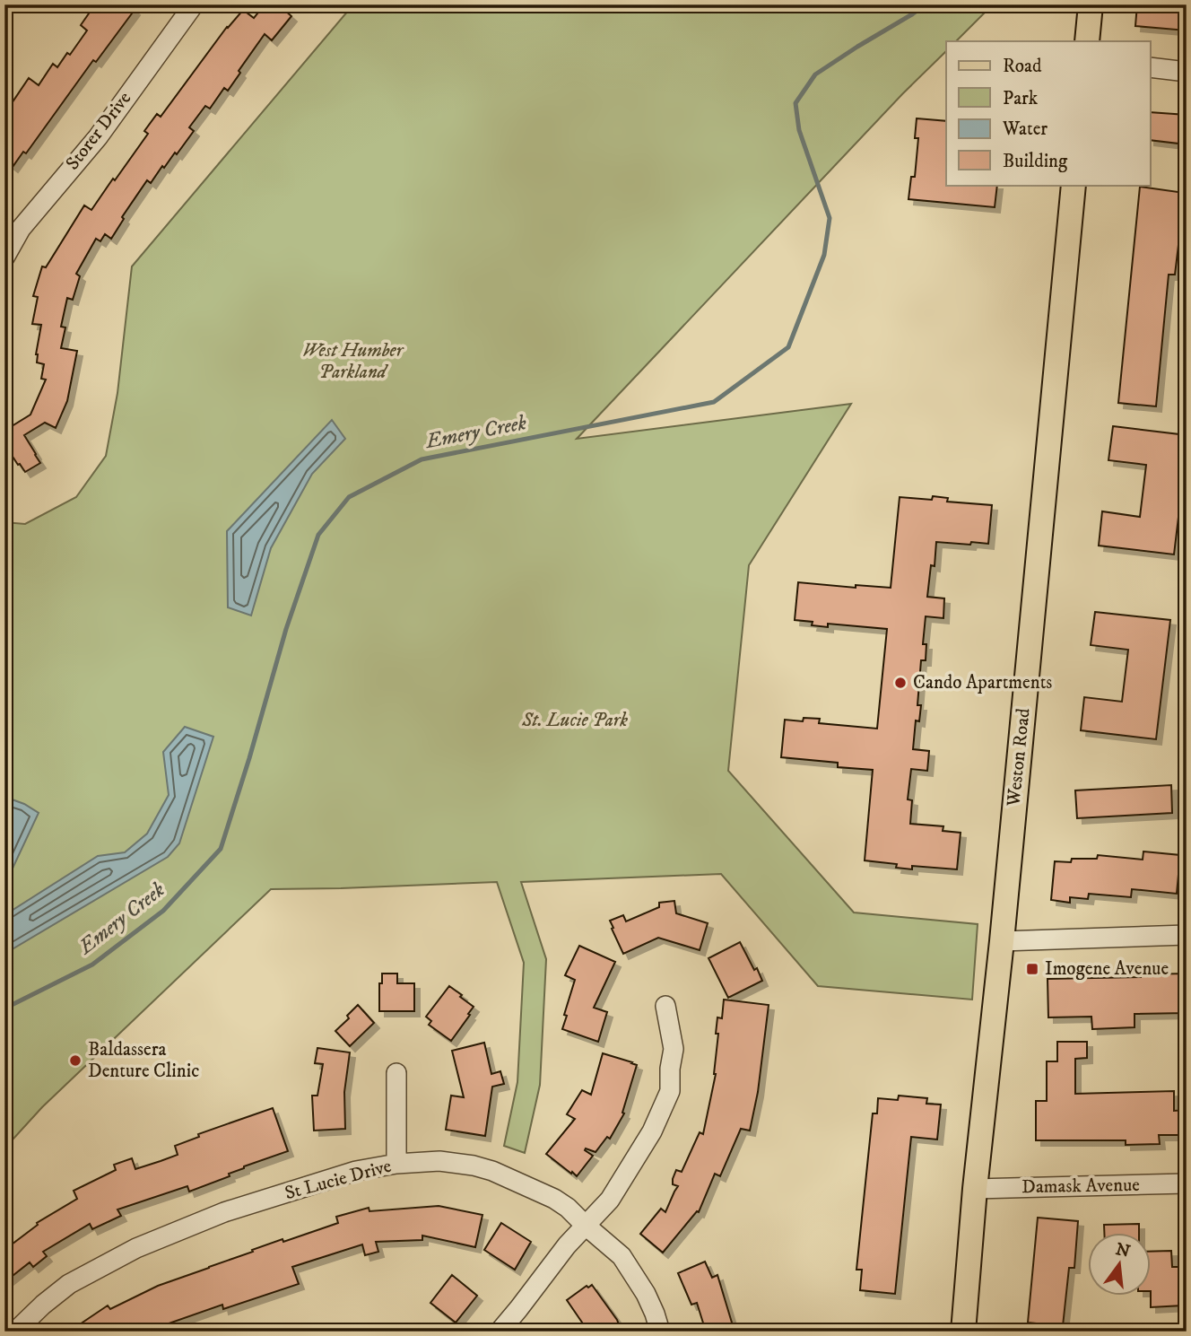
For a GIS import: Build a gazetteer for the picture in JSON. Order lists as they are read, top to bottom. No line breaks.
{"streets":{"main road":["Weston Road"],"street":["Storer Drive","St Lucie Drive","Damask Avenue"]},"crossings":[["Weston Road","Damask Avenue"]],"water":["Emery Creek"],"parks":["West Humber Parkland","St. Lucie Park"],"places":{"other":["Cando Apartments","Baldassera Denture Clinic"],"transit":["Imogene Avenue"]},"legend":["Road","Park","Water","Building"],"north":"top"}
